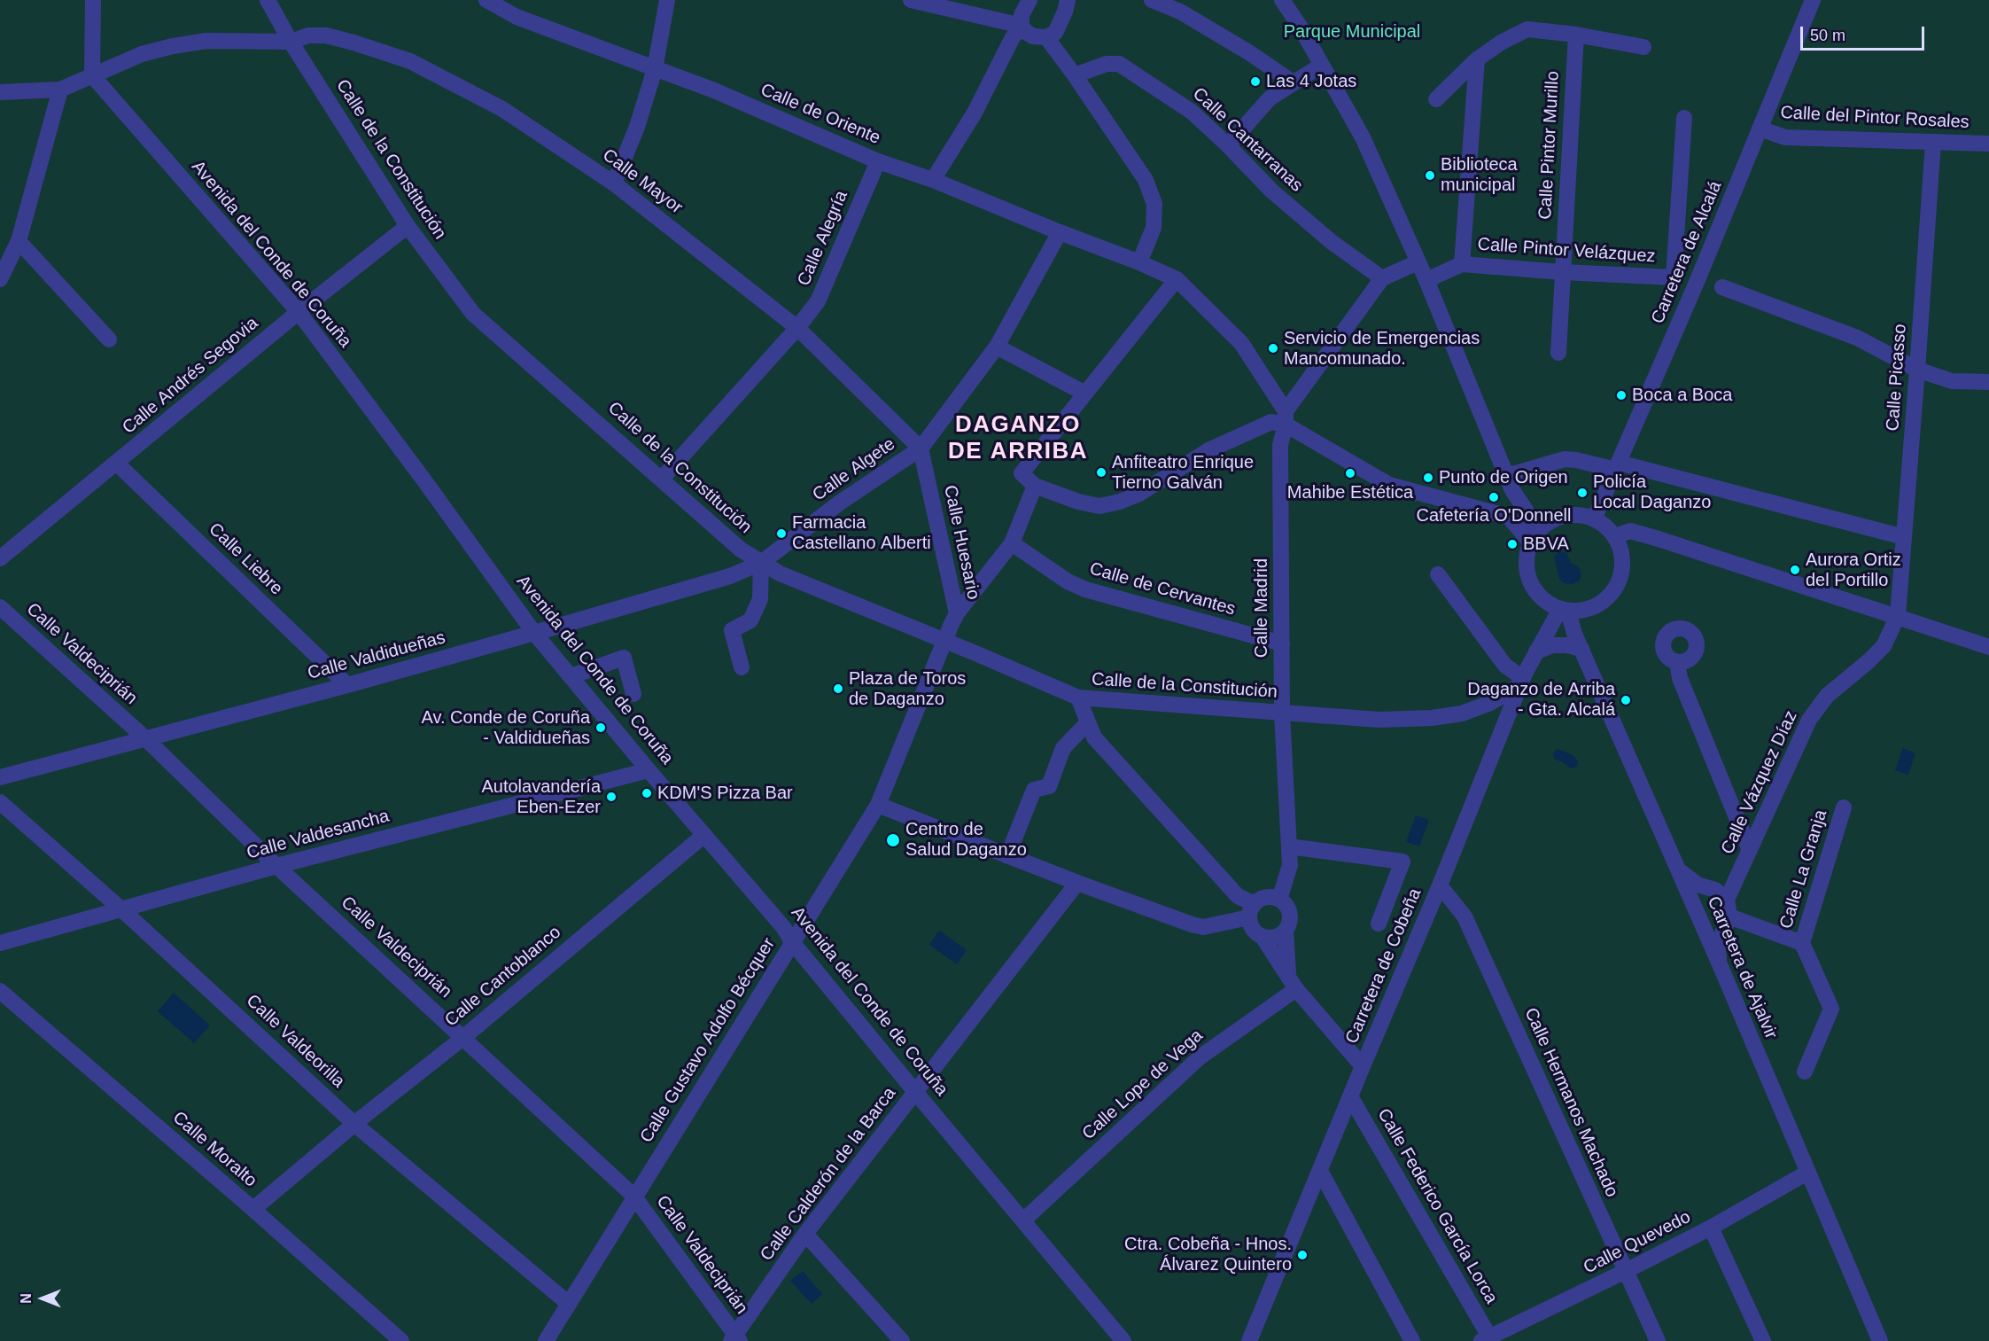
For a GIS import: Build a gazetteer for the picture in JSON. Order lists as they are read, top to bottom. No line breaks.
{"streets":{"street":["Calle de Oriente","Calle del Pintor Rosales","Calle Cantarranas","Calle Pintor Murillo","Calle de la Constitución","Calle Mayor","Calle Alegría","Calle Pintor Velázquez","Carretera de Alcalá","Avenida del Conde de Coruña","Calle Andrés Segovia","Calle Picasso","Calle Algete","Calle Huesario","Calle Liebre","Calle de Cervantes","Calle Madrid","Calle Valdeciprián","Calle Valdidueñas","Calle Vázquez Díaz","Calle Valdesancha","Calle La Granja","Carretera de Cobeña","Carretera de Ajalvir","Calle Cantoblanco","Calle Gustavo Adolfo Bécquer","Calle Valdeorilla","Calle Lope de Vega","Calle Hermanos Machado","Calle Moralto","Calle Calderón de la Barca","Calle Federico García Lorca","Calle Quevedo"]},"crossings":[["Calle de Oriente","Calle Alegría"],["Calle de Oriente","Calle Algete"],["Calle del Pintor Rosales","Carretera de Alcalá"],["Calle del Pintor Rosales","Calle Picasso"],["Calle Pintor Murillo","Calle Pintor Velázquez"],["Calle de la Constitución","Calle Mayor"],["Calle de la Constitución","Calle Alegría"],["Calle de la Constitución","Calle Andrés Segovia"],["Calle de la Constitución","Calle Algete"],["Calle de la Constitución","Calle Madrid"],["Calle de la Constitución","Calle Valdidueñas"],["Calle de la Constitución","Carretera de Cobeña"],["Calle de la Constitución","Calle Gustavo Adolfo Bécquer"],["Calle Mayor","Calle Alegría"],["Calle Mayor","Avenida del Conde de Coruña"],["Calle Mayor","Calle Algete"],["Calle Mayor","Calle Huesario"],["Carretera de Alcalá","Carretera de Cobeña"],["Carretera de Alcalá","Carretera de Ajalvir"],["Avenida del Conde de Coruña","Calle Andrés Segovia"],["Avenida del Conde de Coruña","Calle Valdidueñas"],["Avenida del Conde de Coruña","Calle Valdesancha"],["Avenida del Conde de Coruña","Calle Cantoblanco"],["Avenida del Conde de Coruña","Calle Gustavo Adolfo Bécquer"],["Avenida del Conde de Coruña","Calle Lope de Vega"],["Avenida del Conde de Coruña","Calle Calderón de la Barca"],["Calle Andrés Segovia","Calle Liebre"],["Calle Picasso","Calle Vázquez Díaz"],["Calle Algete","Calle Huesario"],["Calle Algete","Calle Valdidueñas"],["Calle Huesario","Calle Gustavo Adolfo Bécquer"],["Calle Liebre","Calle Valdidueñas"],["Calle de Cervantes","Calle Madrid"],["Calle de Cervantes","Calle Gustavo Adolfo Bécquer"],["Calle Valdeciprián","Calle Valdidueñas"],["Calle Valdeciprián","Calle Valdesancha"],["Calle Valdeciprián","Calle Cantoblanco"],["Calle Valdeciprián","Calle Gustavo Adolfo Bécquer"],["Calle Valdeciprián","Calle Calderón de la Barca"],["Calle Valdesancha","Calle Valdeorilla"],["Carretera de Cobeña","Carretera de Ajalvir"],["Carretera de Cobeña","Calle Hermanos Machado"],["Carretera de Cobeña","Calle Federico García Lorca"],["Carretera de Ajalvir","Calle Quevedo"],["Calle Cantoblanco","Calle Valdeorilla"],["Calle Cantoblanco","Calle Moralto"],["Calle Gustavo Adolfo Bécquer","Calle Valdeorilla"],["Calle Hermanos Machado","Calle Quevedo"],["Calle Federico García Lorca","Calle Quevedo"]],"districts":["DAGANZO DE ARRIBA"],"parks":["Parque Municipal"],"places":["Las 4 Jotas","Biblioteca municipal","Servicio de Emergencias Mancomunado.","Boca a Boca","Anfiteatro Enrique Tierno Galván","Mahibe Estética","Punto de Origen","Policía Local Daganzo","Cafetería O'Donnell","Farmacia Castellano Alberti","BBVA","Aurora Ortiz del Portillo","Plaza de Toros de Daganzo","Daganzo de Arriba - Gta. Alcalá","Av. Conde de Coruña - Valdidueñas","KDM'S Pizza Bar","Autolavandería Eben-Ezer","Centro de Salud Daganzo","Ctra. Cobeña - Hnos. Álvarez Quintero"],"scale_bar":"50 m","north":"left"}
